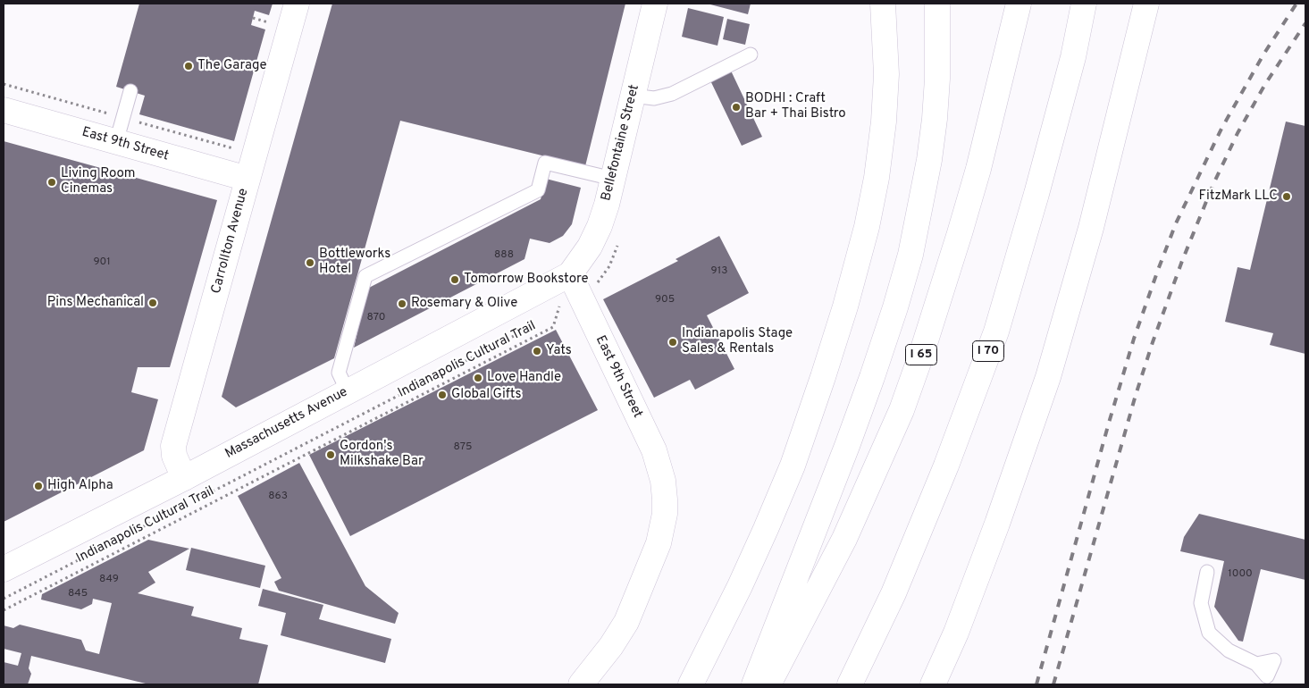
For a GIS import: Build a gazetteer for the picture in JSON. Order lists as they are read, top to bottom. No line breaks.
{"streets":{"main road":["Bellefontaine Street","East 9th Street","Carrollton Avenue","I 70","I 65","Massachusetts Avenue"],"path":["Indianapolis Cultural Trail"]},"crossings":[["Bellefontaine Street","East 9th Street"],["Bellefontaine Street","Massachusetts Avenue"],["East 9th Street","Carrollton Avenue"],["East 9th Street","Massachusetts Avenue"],["Carrollton Avenue","Massachusetts Avenue"]],"places":["The Garage","BODHI : Craft Bar + Thai Bistro","Living Room Cinemas","FitzMark LLC","Bottleworks Hotel","Tomorrow Bookstore","Pins Mechanical","Rosemary & Olive","Indianapolis Stage Sales & Rentals","Yats","Love Handle","Global Gifts","Gordon's Milkshake Bar","High Alpha"],"house_numbers":["888","901","913","905","870","875","863","1000","849","845"]}
